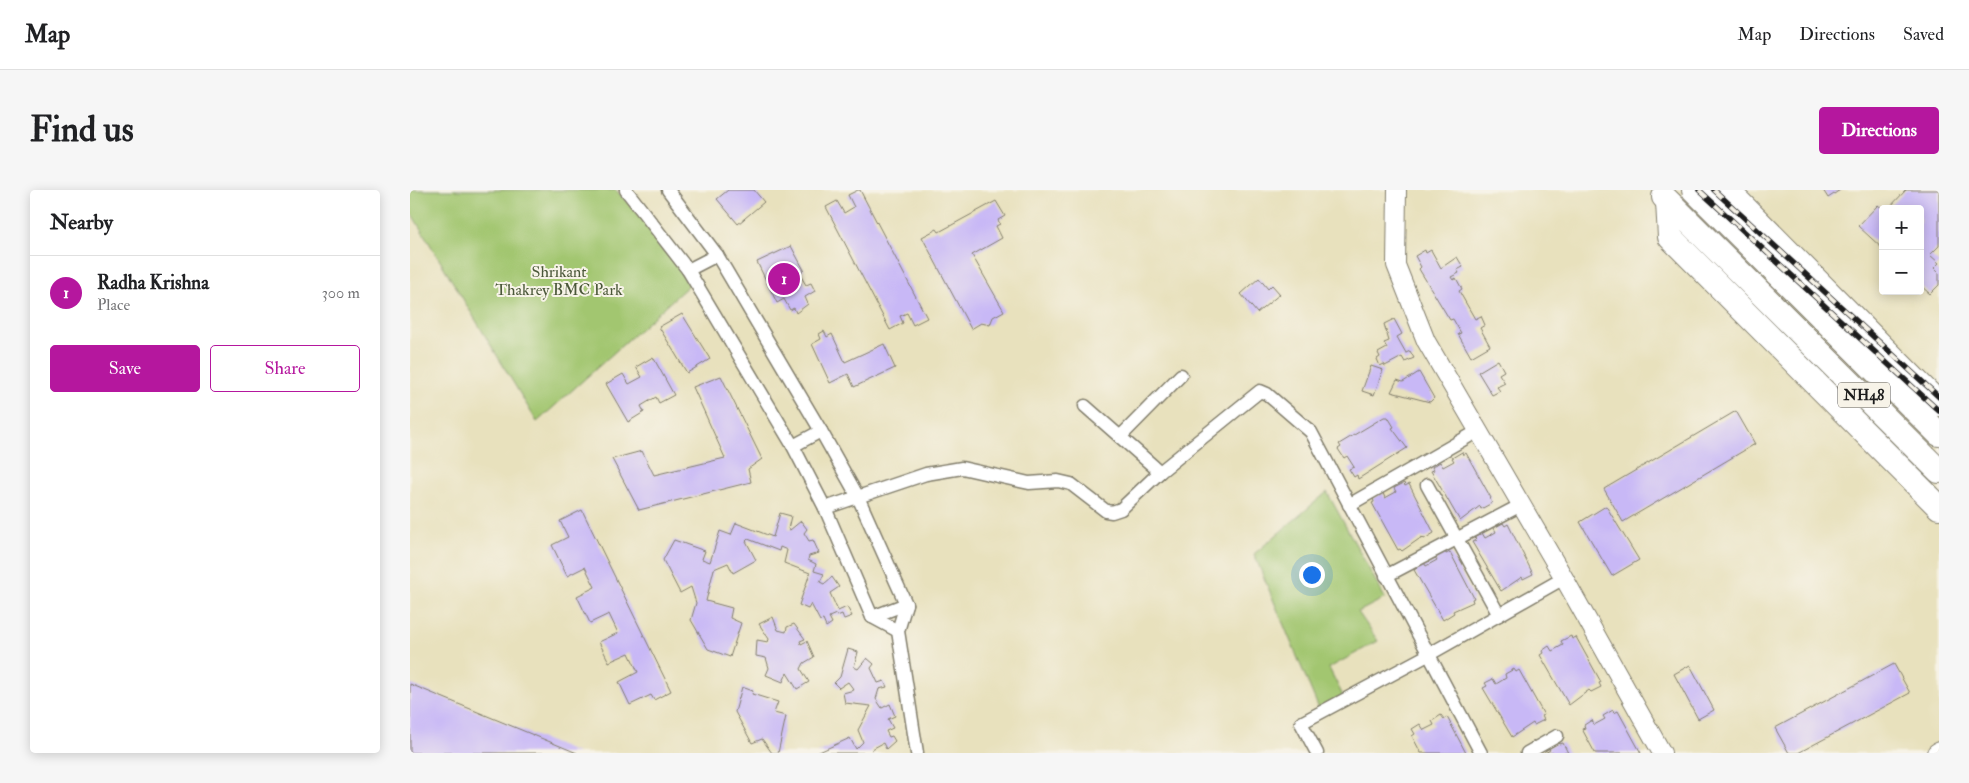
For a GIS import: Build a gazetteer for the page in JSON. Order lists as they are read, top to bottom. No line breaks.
{"streets":{"highway":["NH48"]},"parks":["Shrikant Thakrey BMC Park"],"page":{"header":"Map","nav":["Map","Directions","Saved"],"buttons":["Directions",["Save","Share"]],"title":"Find us","heading":"Nearby","map_buttons":["+","−"],"list":[{"mark":"1","name":"Radha Krishna","note":"Place","value":"300 m"}],"pins":"1"}}
